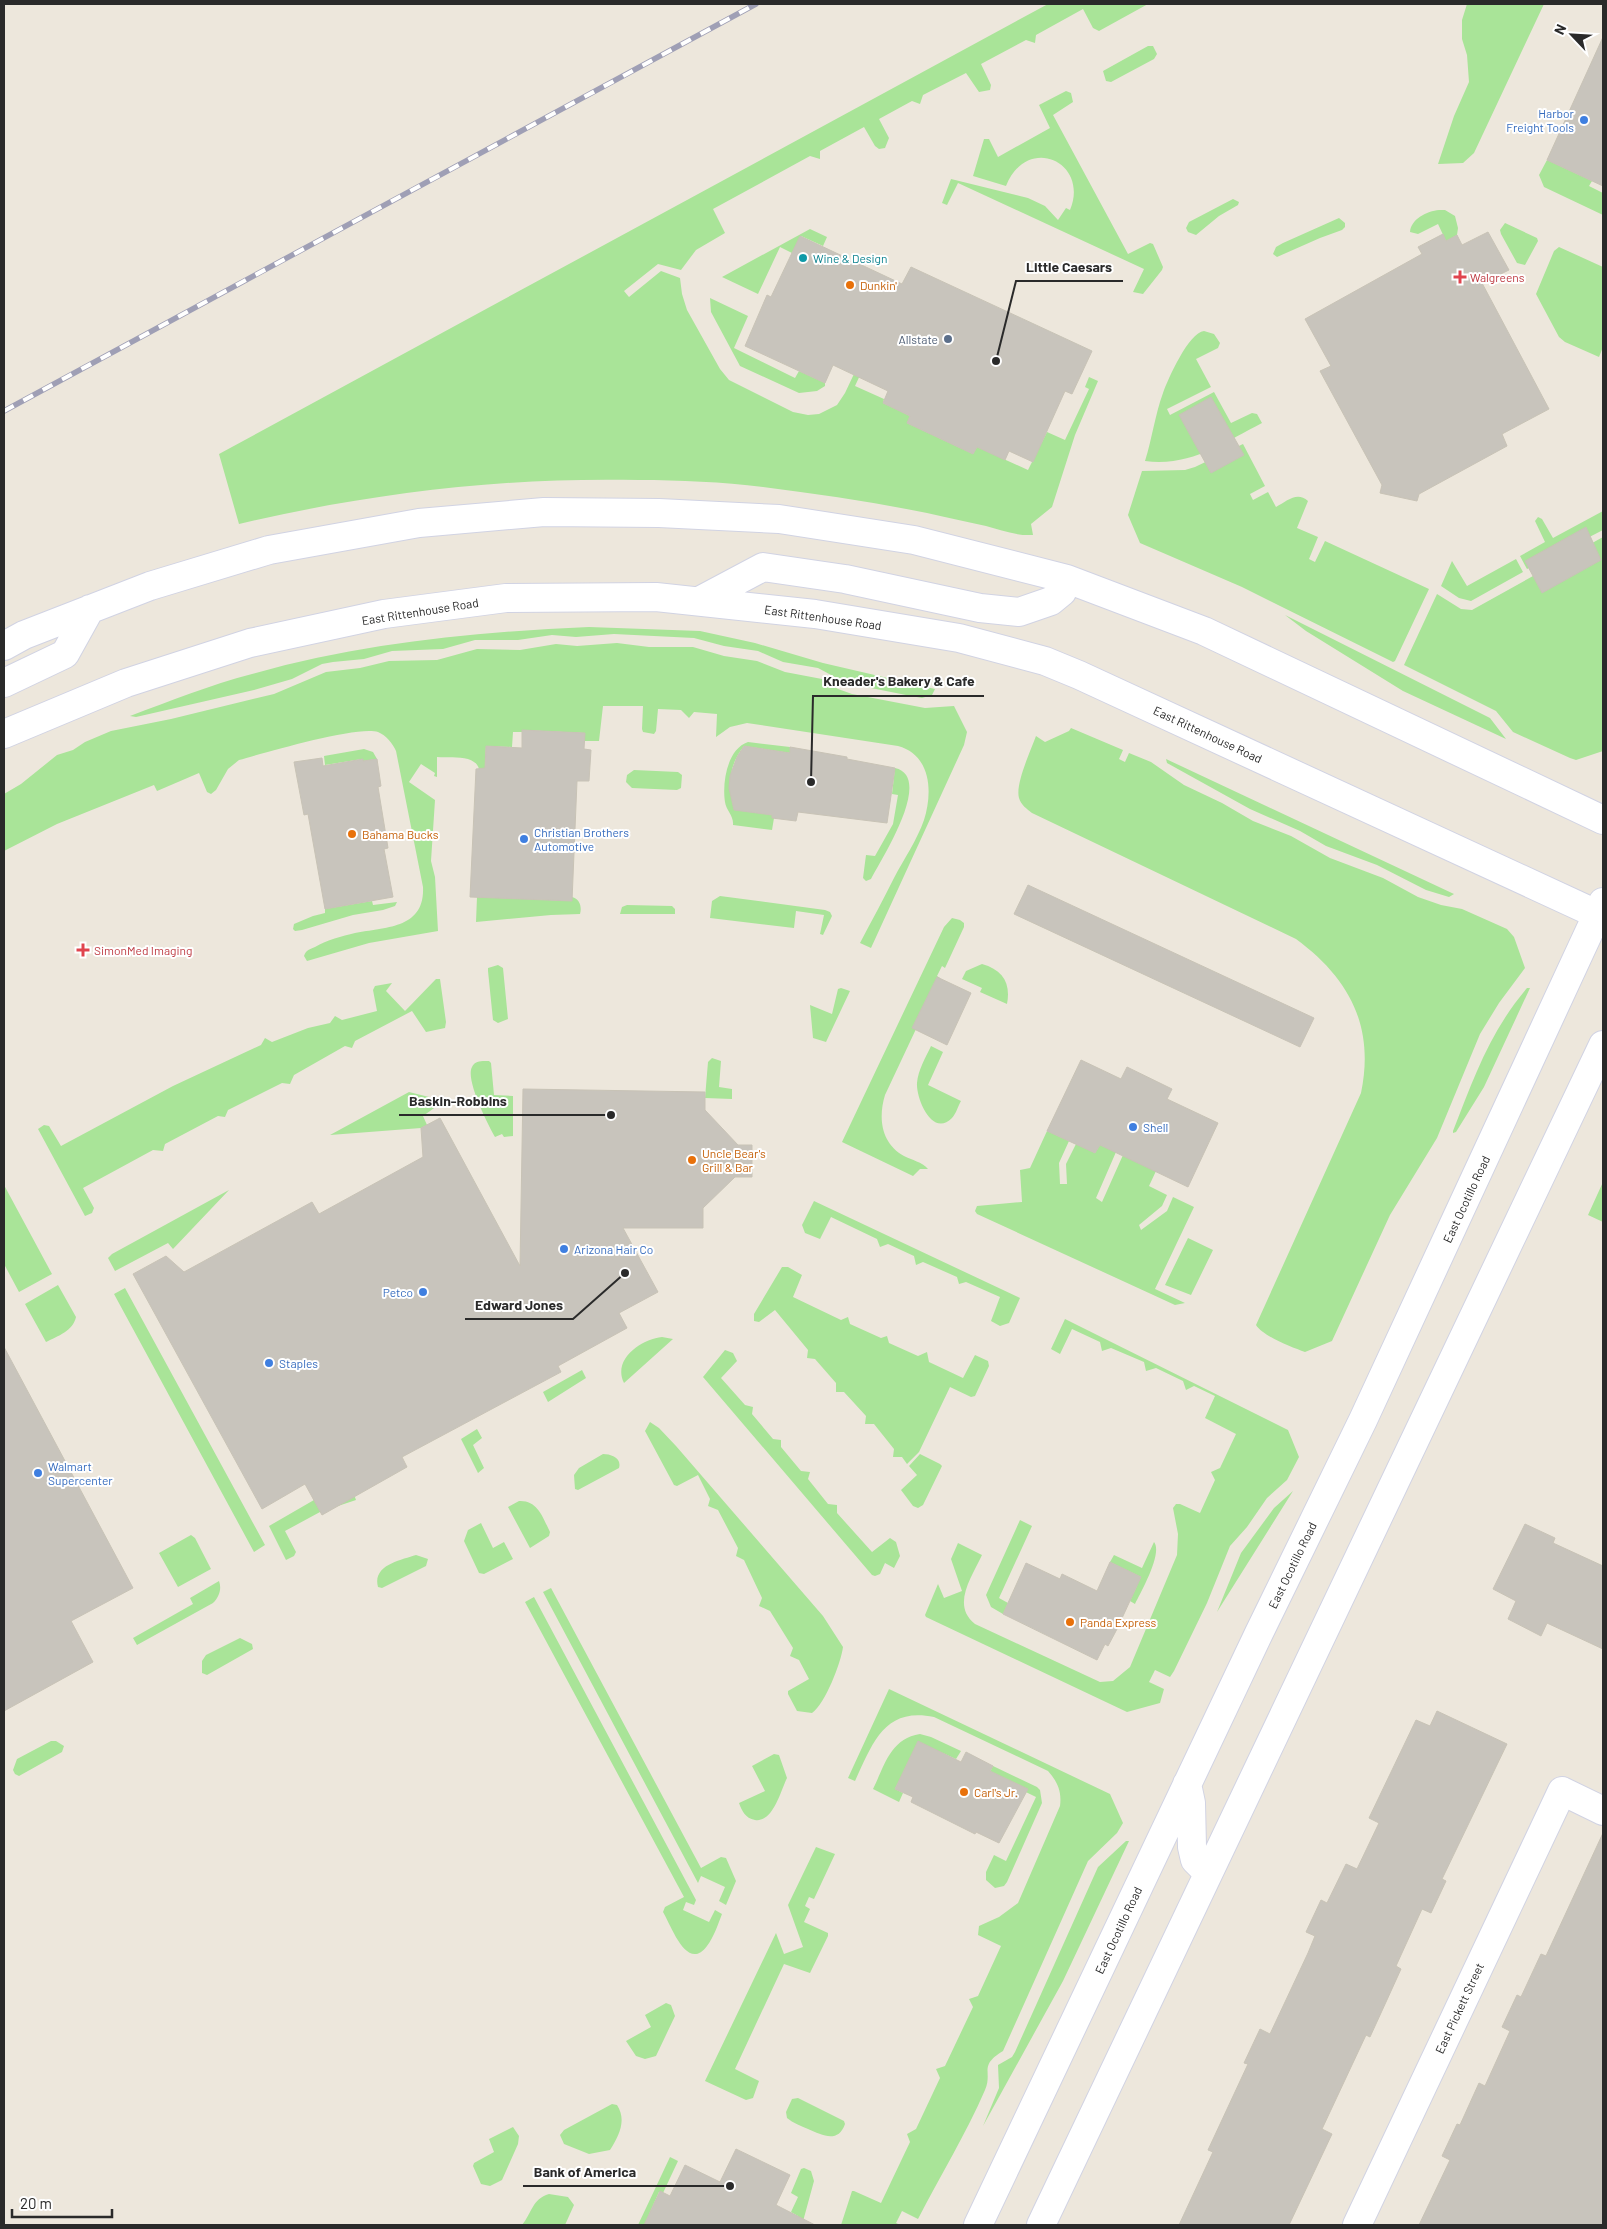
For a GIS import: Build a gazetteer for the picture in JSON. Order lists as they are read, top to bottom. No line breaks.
{"streets":{"main road":["East Rittenhouse Road","East Ocotillo Road","East Pickett Street"]},"crossings":[["East Rittenhouse Road","East Ocotillo Road"]],"places":{"other":["Harbor Freight Tools","Wine & Design","Dunkin'","Allstate","Little Caesars","Kneader's Bakery & Cafe","Bahama Bucks","Christian Brothers Automotive","Baskin-Robbins","Shell","Uncle Bear's Grill & Bar","Arizona Hair Co","Edward Jones","Petco","Staples","Walmart Supercenter","Panda Express","Carl's Jr.","Bank of America"],"health":["Walgreens","SimonMed Imaging"]},"scale_bar":"20 m","north":"top left"}
